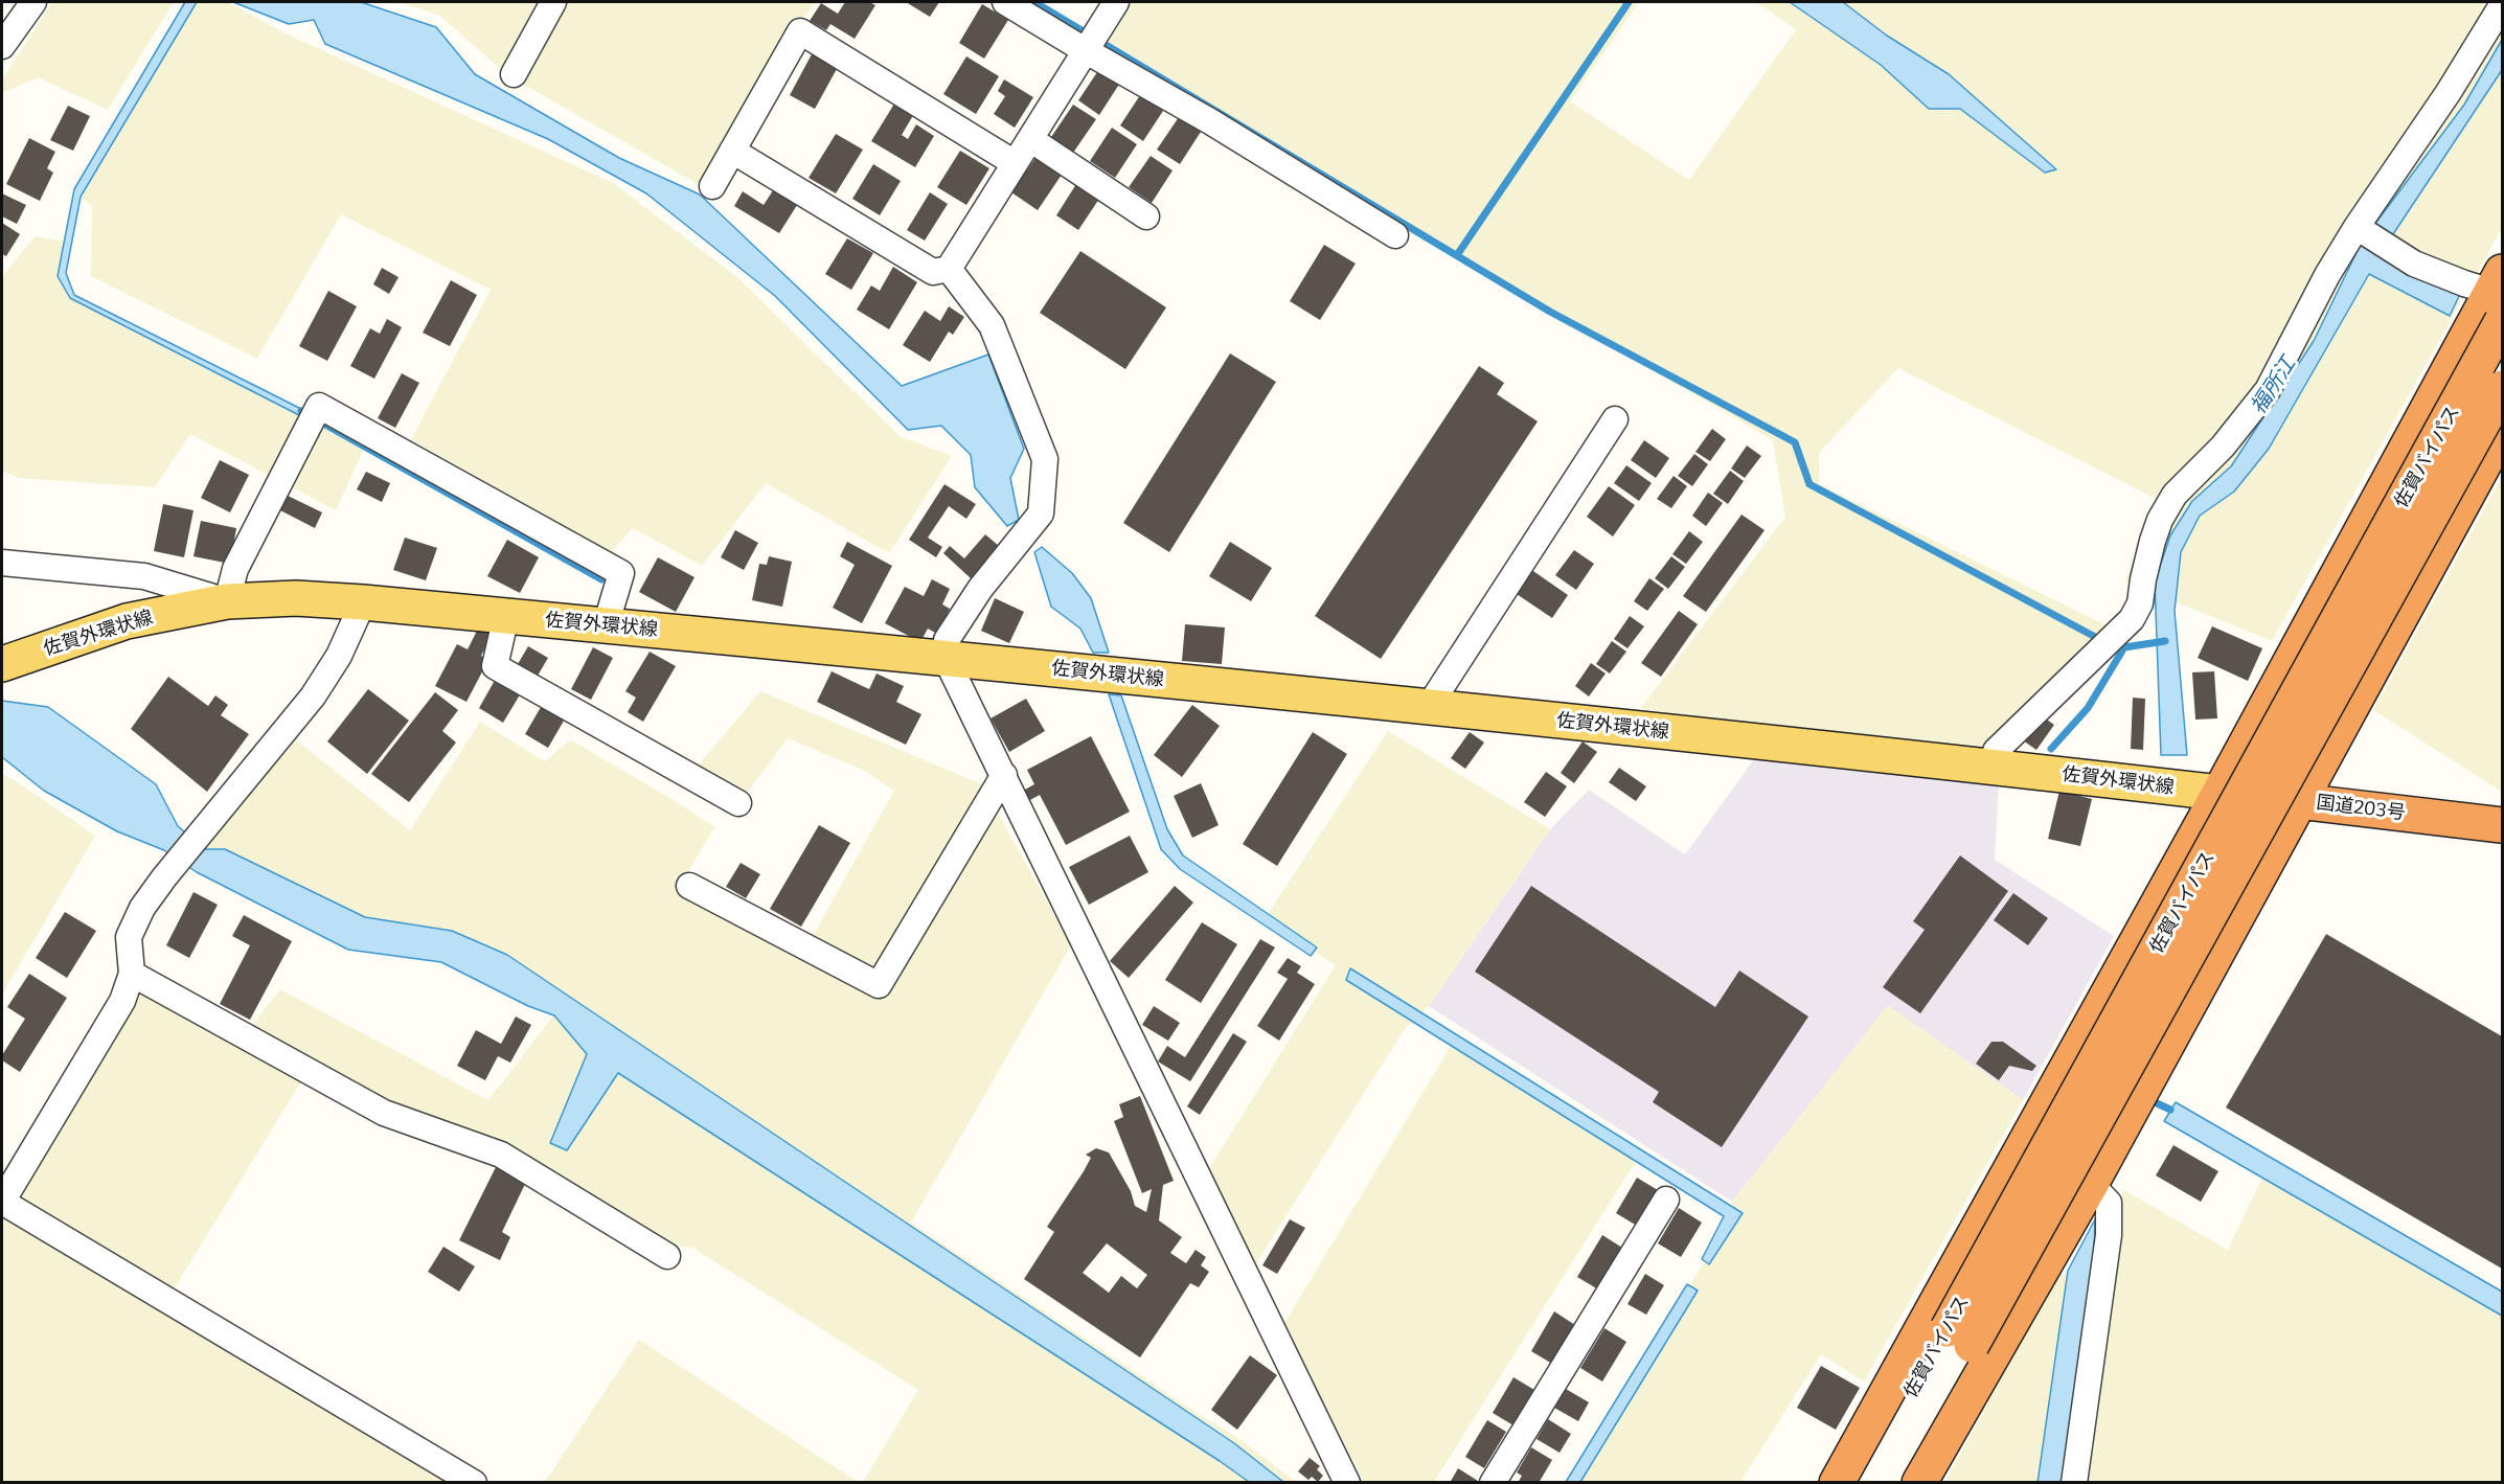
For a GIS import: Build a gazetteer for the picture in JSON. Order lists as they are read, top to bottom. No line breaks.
{"streets":{"highway":["佐賀バイパス","国道203号"],"main road":["佐賀外環状線"]},"crossings":[["佐賀外環状線","国道203号"]],"water":["福所江"]}
